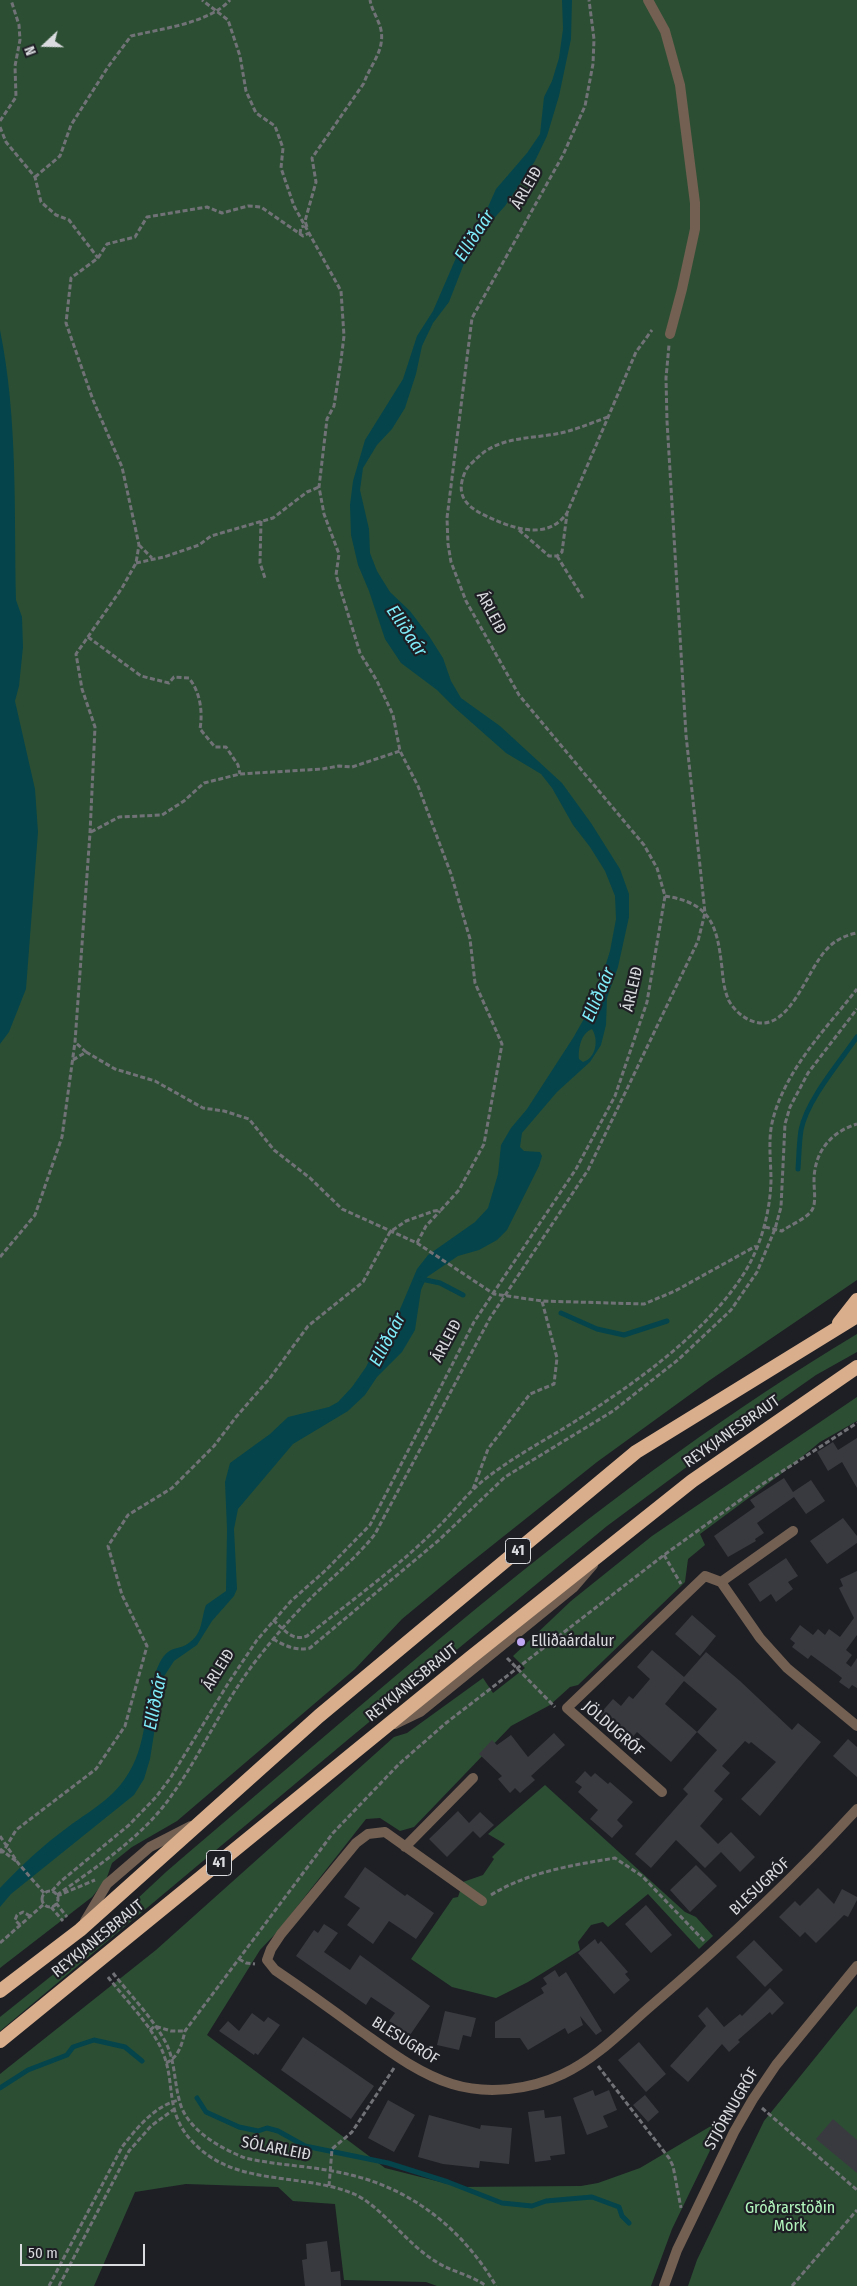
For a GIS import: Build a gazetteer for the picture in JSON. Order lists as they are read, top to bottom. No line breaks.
{"streets":{"highway":["REYKJANESBRAUT","41"],"street":["JÖLDUGRÓF","BLESUGRÓF","STJÖRNUGRÓF"],"path":["ÁRLEIÐ","SÓLARLEIÐ"]},"water":["Elliðaár"],"parks":["Gróðrarstöðin Mörk"],"places":["Elliðaárdalur"],"scale_bar":"50 m","north":"left"}
